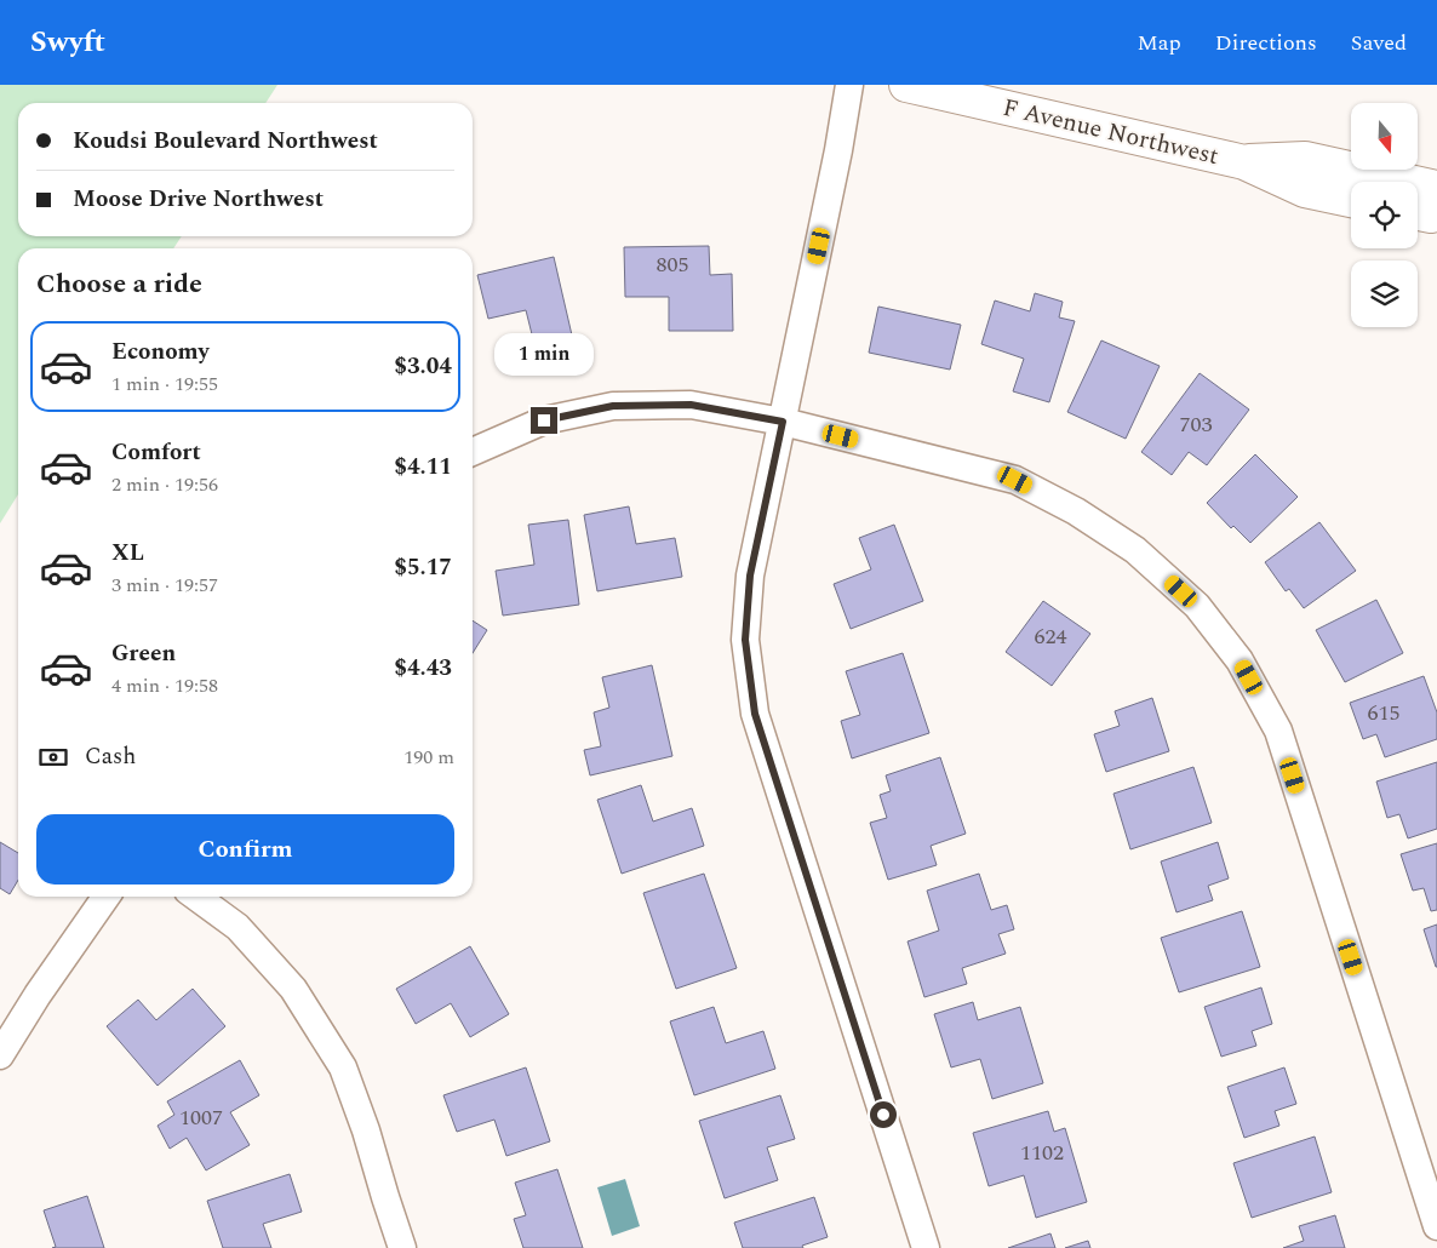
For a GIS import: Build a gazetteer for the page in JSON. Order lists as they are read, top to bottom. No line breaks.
{"streets":{"main road":["F Avenue Northwest"]},"house_numbers":["805","703","624","615","1007","1102"],"north":"bottom","page":{"header":"Swyft","nav":["Map","Directions","Saved"],"banner":["Koudsi Boulevard Northwest","Moose Drive Northwest"],"heading":"Choose a ride","list":[{"name":"Economy","note":"1 min · 19:55","value":"$3.04"},{"name":"Comfort","note":"2 min · 19:56","value":"$4.11"},{"name":"XL","note":"3 min · 19:57","value":"$5.17"},{"name":"Green","note":"4 min · 19:58","value":"$4.43"}],"bubble":"1 min","pay":["Cash","190 m"],"buttons":"Confirm"}}
